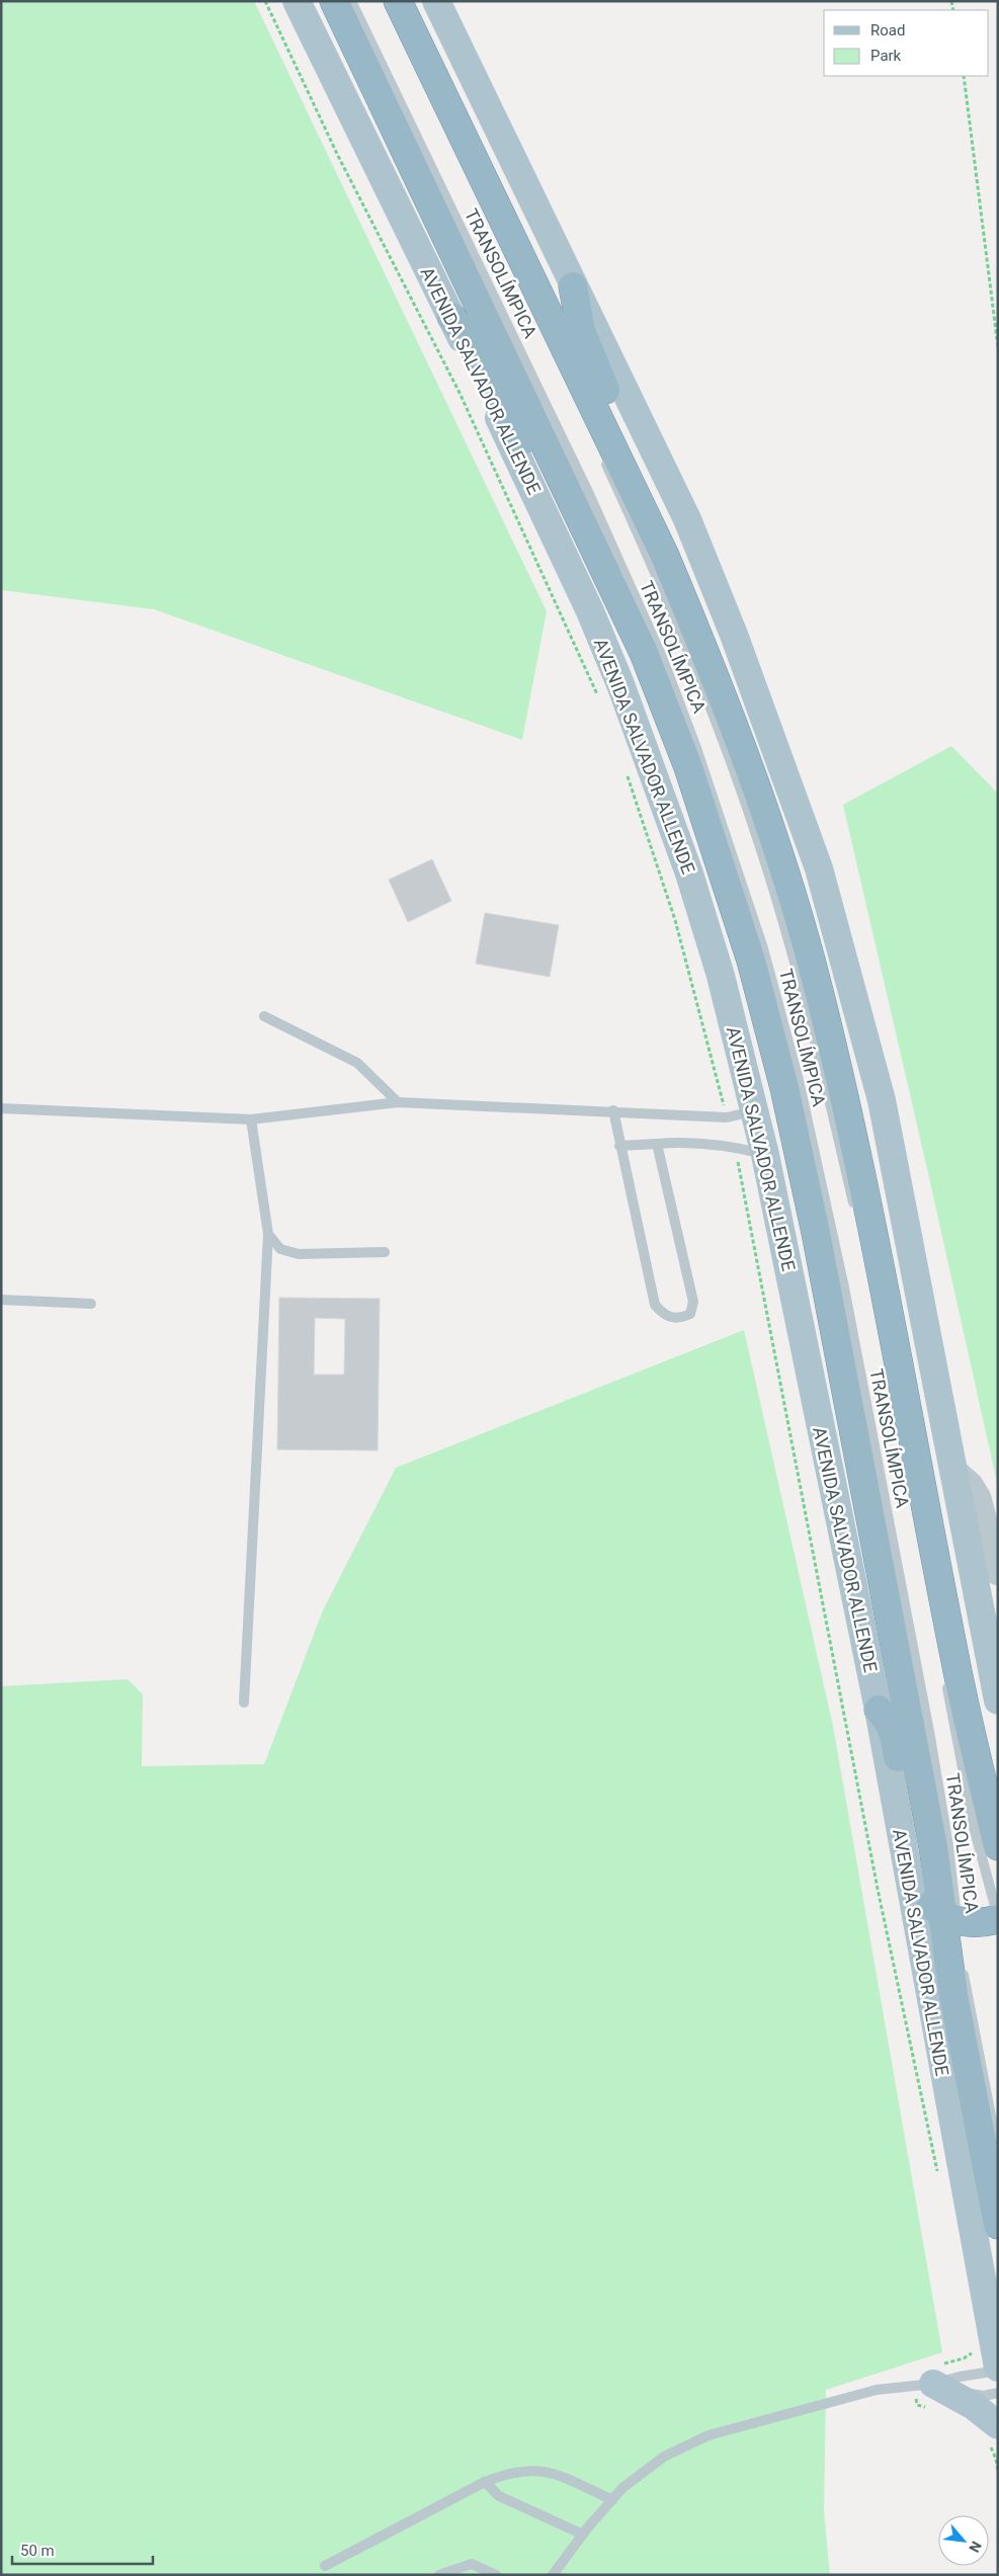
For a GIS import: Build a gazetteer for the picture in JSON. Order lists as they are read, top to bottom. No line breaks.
{"streets":{"highway":["AVENIDA SALVADOR ALLENDE"],"lane":["TRANSOLÍMPICA"]},"crossings":[["TRANSOLÍMPICA","AVENIDA SALVADOR ALLENDE"]],"legend":["Road","Park"],"scale_bar":"50 m","north":"bottom right"}
